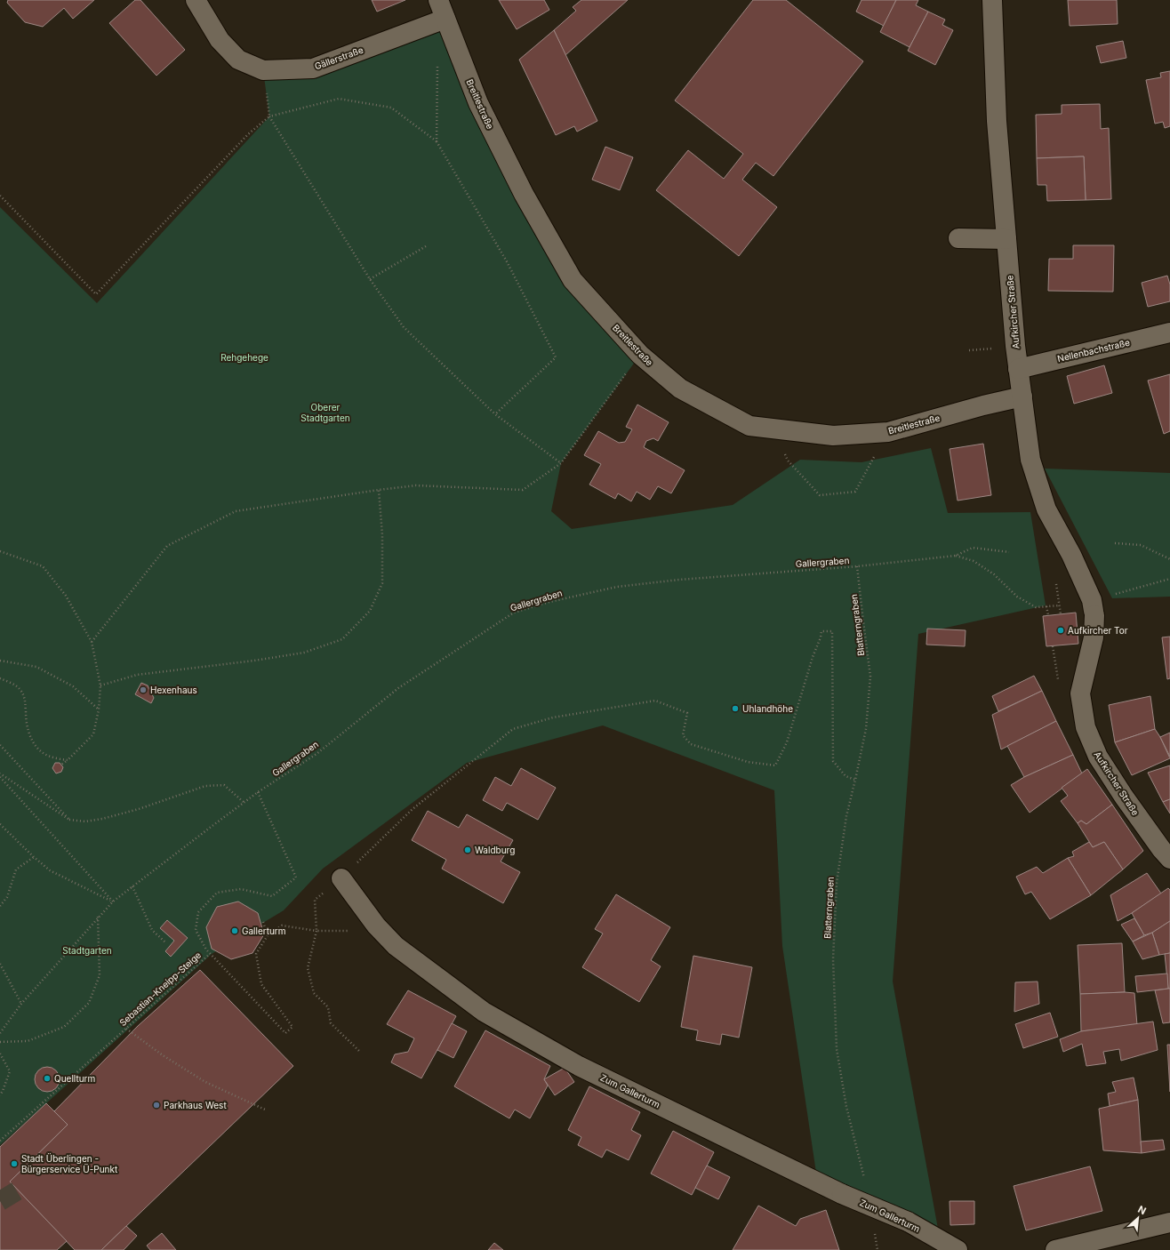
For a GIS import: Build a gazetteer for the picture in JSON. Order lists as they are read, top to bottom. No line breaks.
{"streets":{"street":["Gällerstraße","Breitlestraße","Aufkircher Straße","Nellenbachstraße","Zum Gallerturm"],"path":["Gallergraben","Blatterngraben","Sebastian-Kneipp-Steige"]},"crossings":[["Gällerstraße","Breitlestraße"],["Breitlestraße","Aufkircher Straße"],["Aufkircher Straße","Nellenbachstraße"],["Gallergraben","Blatterngraben"]],"parks":["Rehgehege","Oberer Stadtgarten","Stadtgarten"],"places":["Aufkircher Tor","Hexenhaus","Uhlandhöhe","Waldburg","Gallerturm","Quellturm","Parkhaus West","Stadt Überlingen - Bürgerservice Ü-Punkt"],"north":"top right"}
